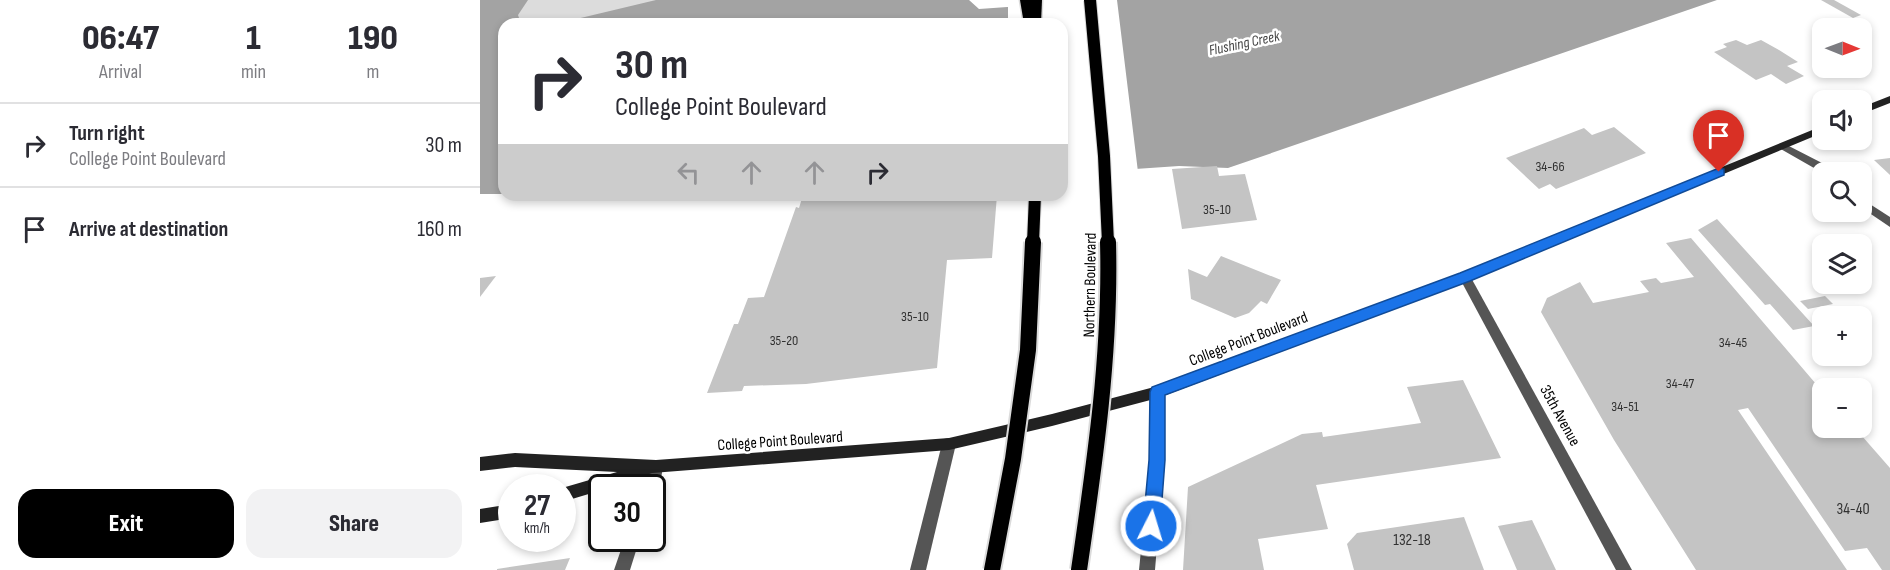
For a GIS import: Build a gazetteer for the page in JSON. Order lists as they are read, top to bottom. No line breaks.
{"streets":{"main road":["Northern Boulevard","College Point Boulevard"],"street":["35th Avenue"]},"crossings":[["College Point Boulevard","35th Avenue"]],"water":["Flushing Creek"],"house_numbers":["34-66","35-10","35-10","35-20","34-45","34-47","34-51","34-40","132-18"],"north":"right","page":{"eta":["06:47","Arrival","1","min","190","m"],"map_buttons":["+","−"],"turn":["30 m","College Point Boulevard"],"list":[{"name":"Turn right","note":"College Point Boulevard","value":"30 m"},{"name":"Arrive at destination","value":"160 m"}],"speed":"27 km/h","limit":"30","buttons":["Exit","Share"]}}
